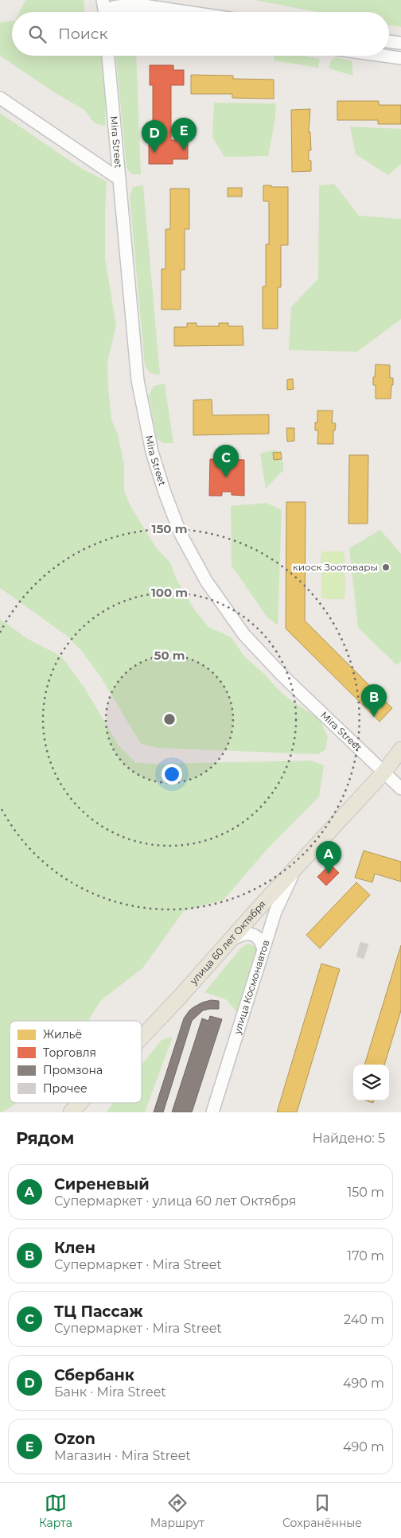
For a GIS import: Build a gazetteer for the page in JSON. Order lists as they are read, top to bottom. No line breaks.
{"streets":{"main road":["улица 60 лет Октября"],"street":["Mira Street","улица Космонавтов"]},"crossings":[["Mira Street","улица 60 лет Октября"],["улица 60 лет Октября","улица Космонавтов"]],"places":["киоск Зоотовары"],"legend":["Жильё","Торговля","Промзона","Прочее"],"page":{"search":"Поиск","pins":["E","D","C","B","A"],"heading":["Рядом","Найдено: 5"],"list":[{"mark":"A","name":"Сиреневый","note":"Супермаркет · улица 60 лет Октября","value":"150 m"},{"mark":"B","name":"Клен","note":"Супермаркет · Mira Street","value":"170 m"},{"mark":"C","name":"ТЦ Пассаж","note":"Супермаркет · Mira Street","value":"240 m"},{"mark":"D","name":"Сбербанк","note":"Банк · Mira Street","value":"490 m"},{"mark":"E","name":"Ozon","note":"Магазин · Mira Street","value":"490 m"}],"nav":["Карта","Маршрут","Сохранённые"]},"rings":["150 m","100 m","50 m"]}
